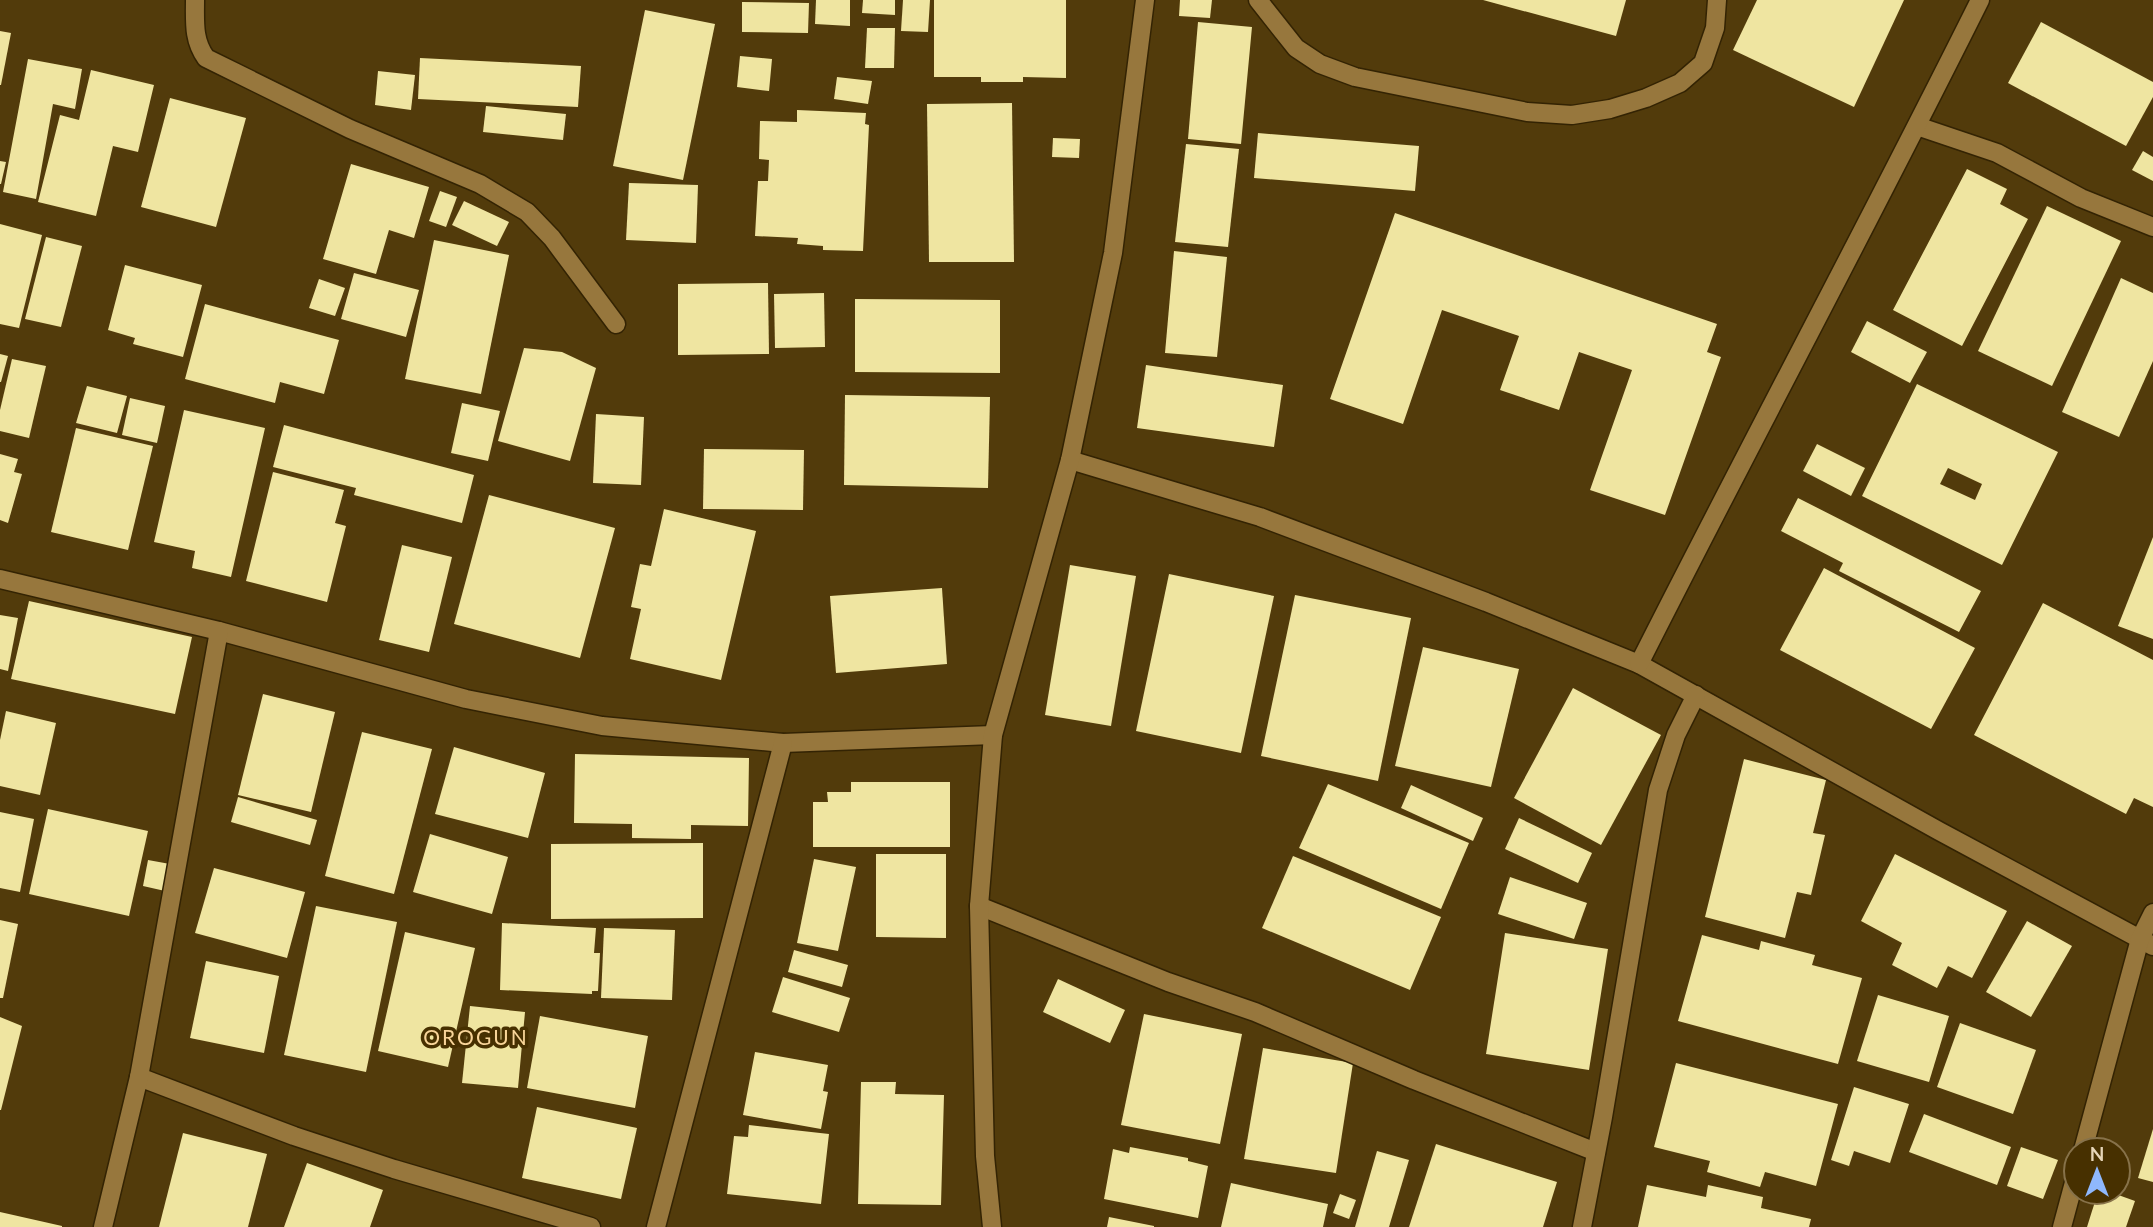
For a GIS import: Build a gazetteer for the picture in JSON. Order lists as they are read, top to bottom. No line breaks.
{"districts":["OROGUN"],"north":"top"}
